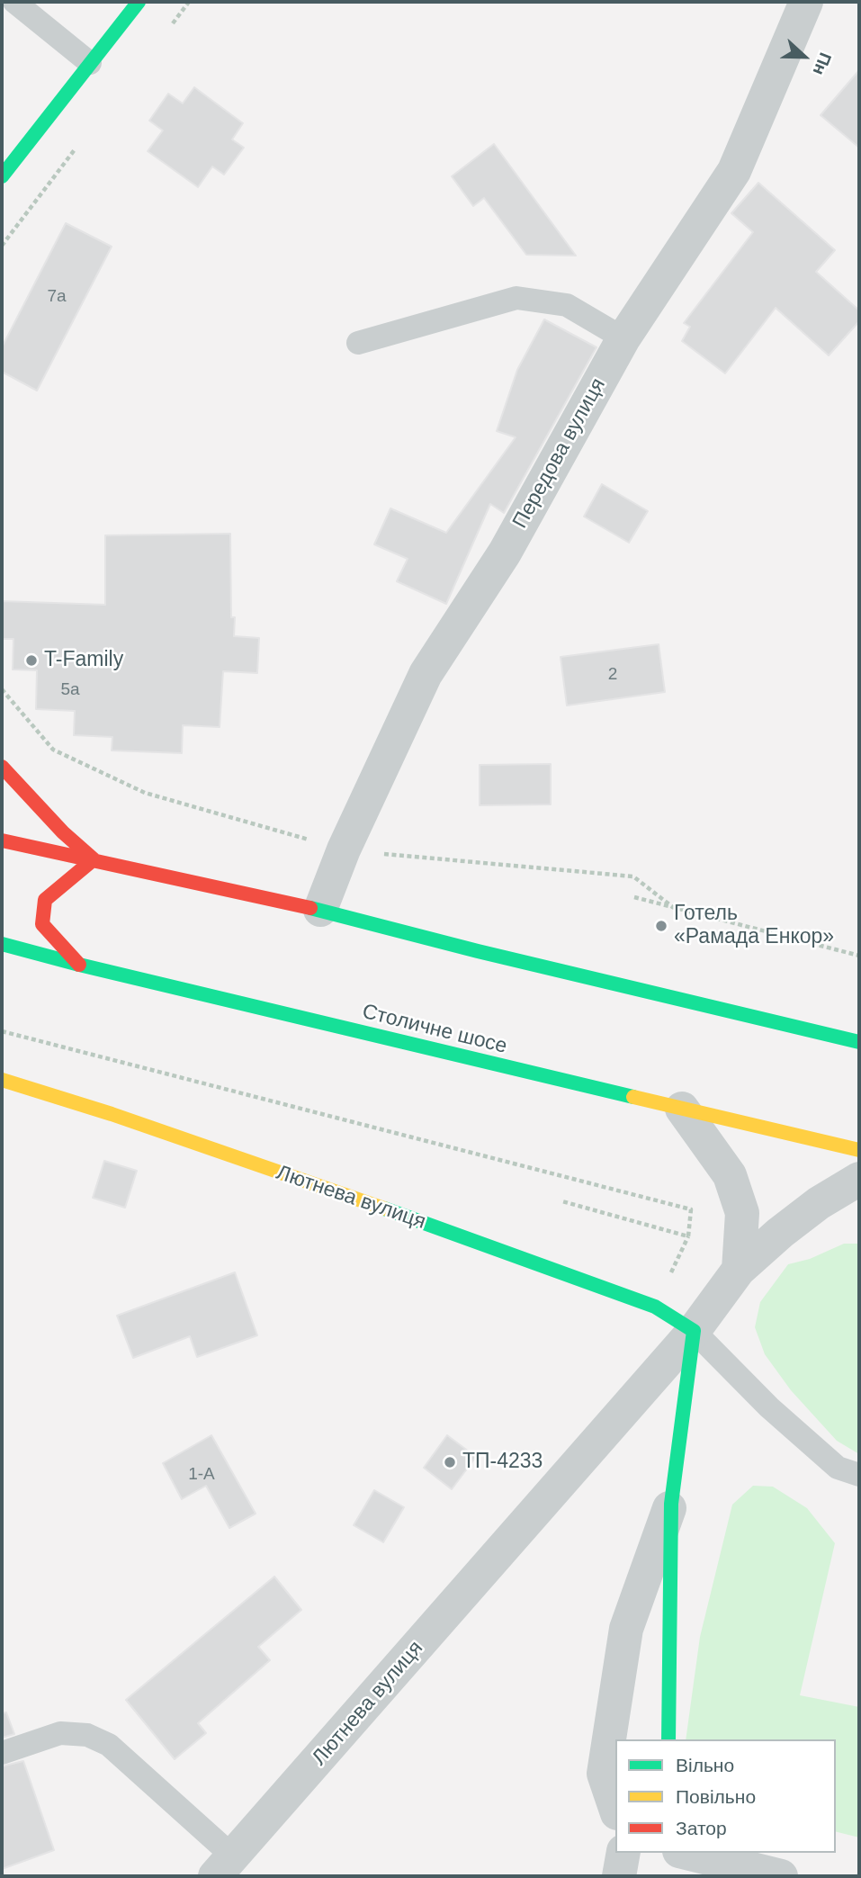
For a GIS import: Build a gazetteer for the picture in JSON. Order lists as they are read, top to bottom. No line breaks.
{"streets":{"main road":["Столичне шосе","Лютнева вулиця"],"street":["Передова вулиця"]},"places":["T-Family","Готель «Рамада Енкор»","ТП-4233"],"house_numbers":["7а","2","5а","1-А"],"legend":["Вільно","Повільно","Затор"],"north":"right"}
